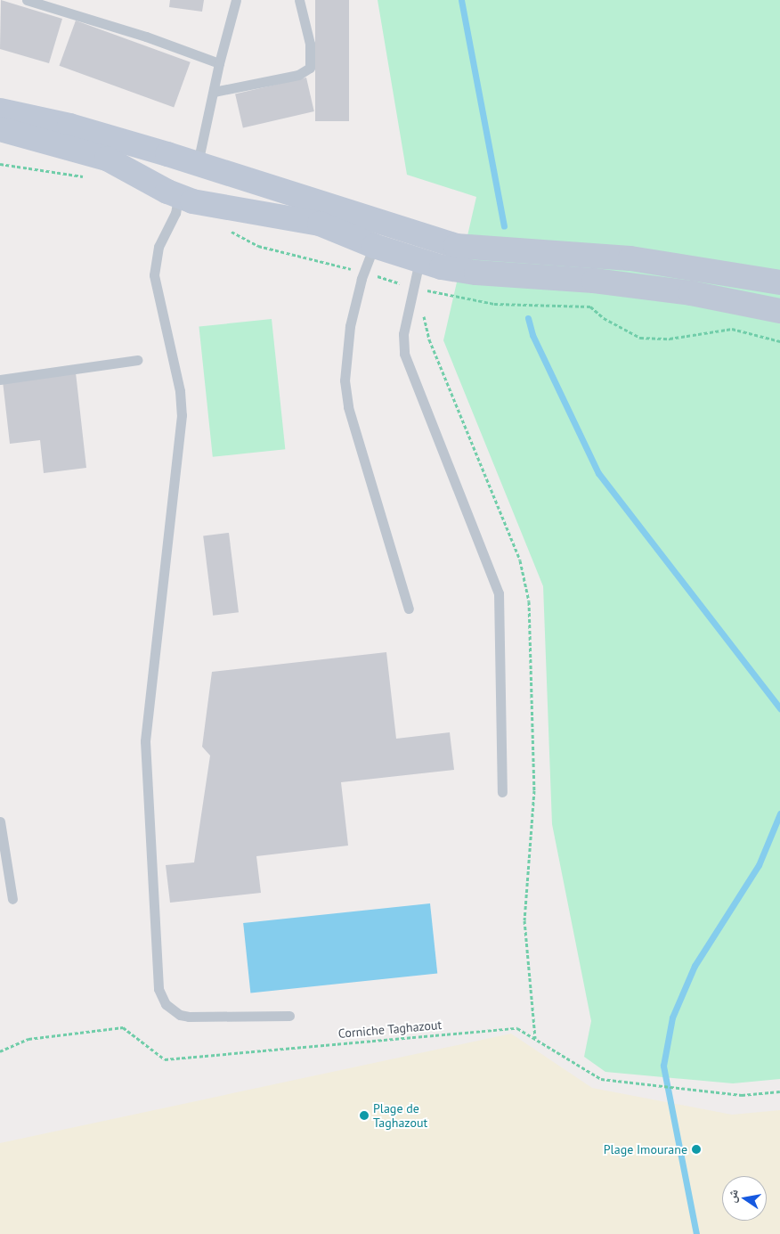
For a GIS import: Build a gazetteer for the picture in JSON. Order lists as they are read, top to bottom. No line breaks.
{"streets":{"path":["Corniche Taghazout"]},"places":["Plage de Taghazout","Plage Imourane"],"north":"left"}
